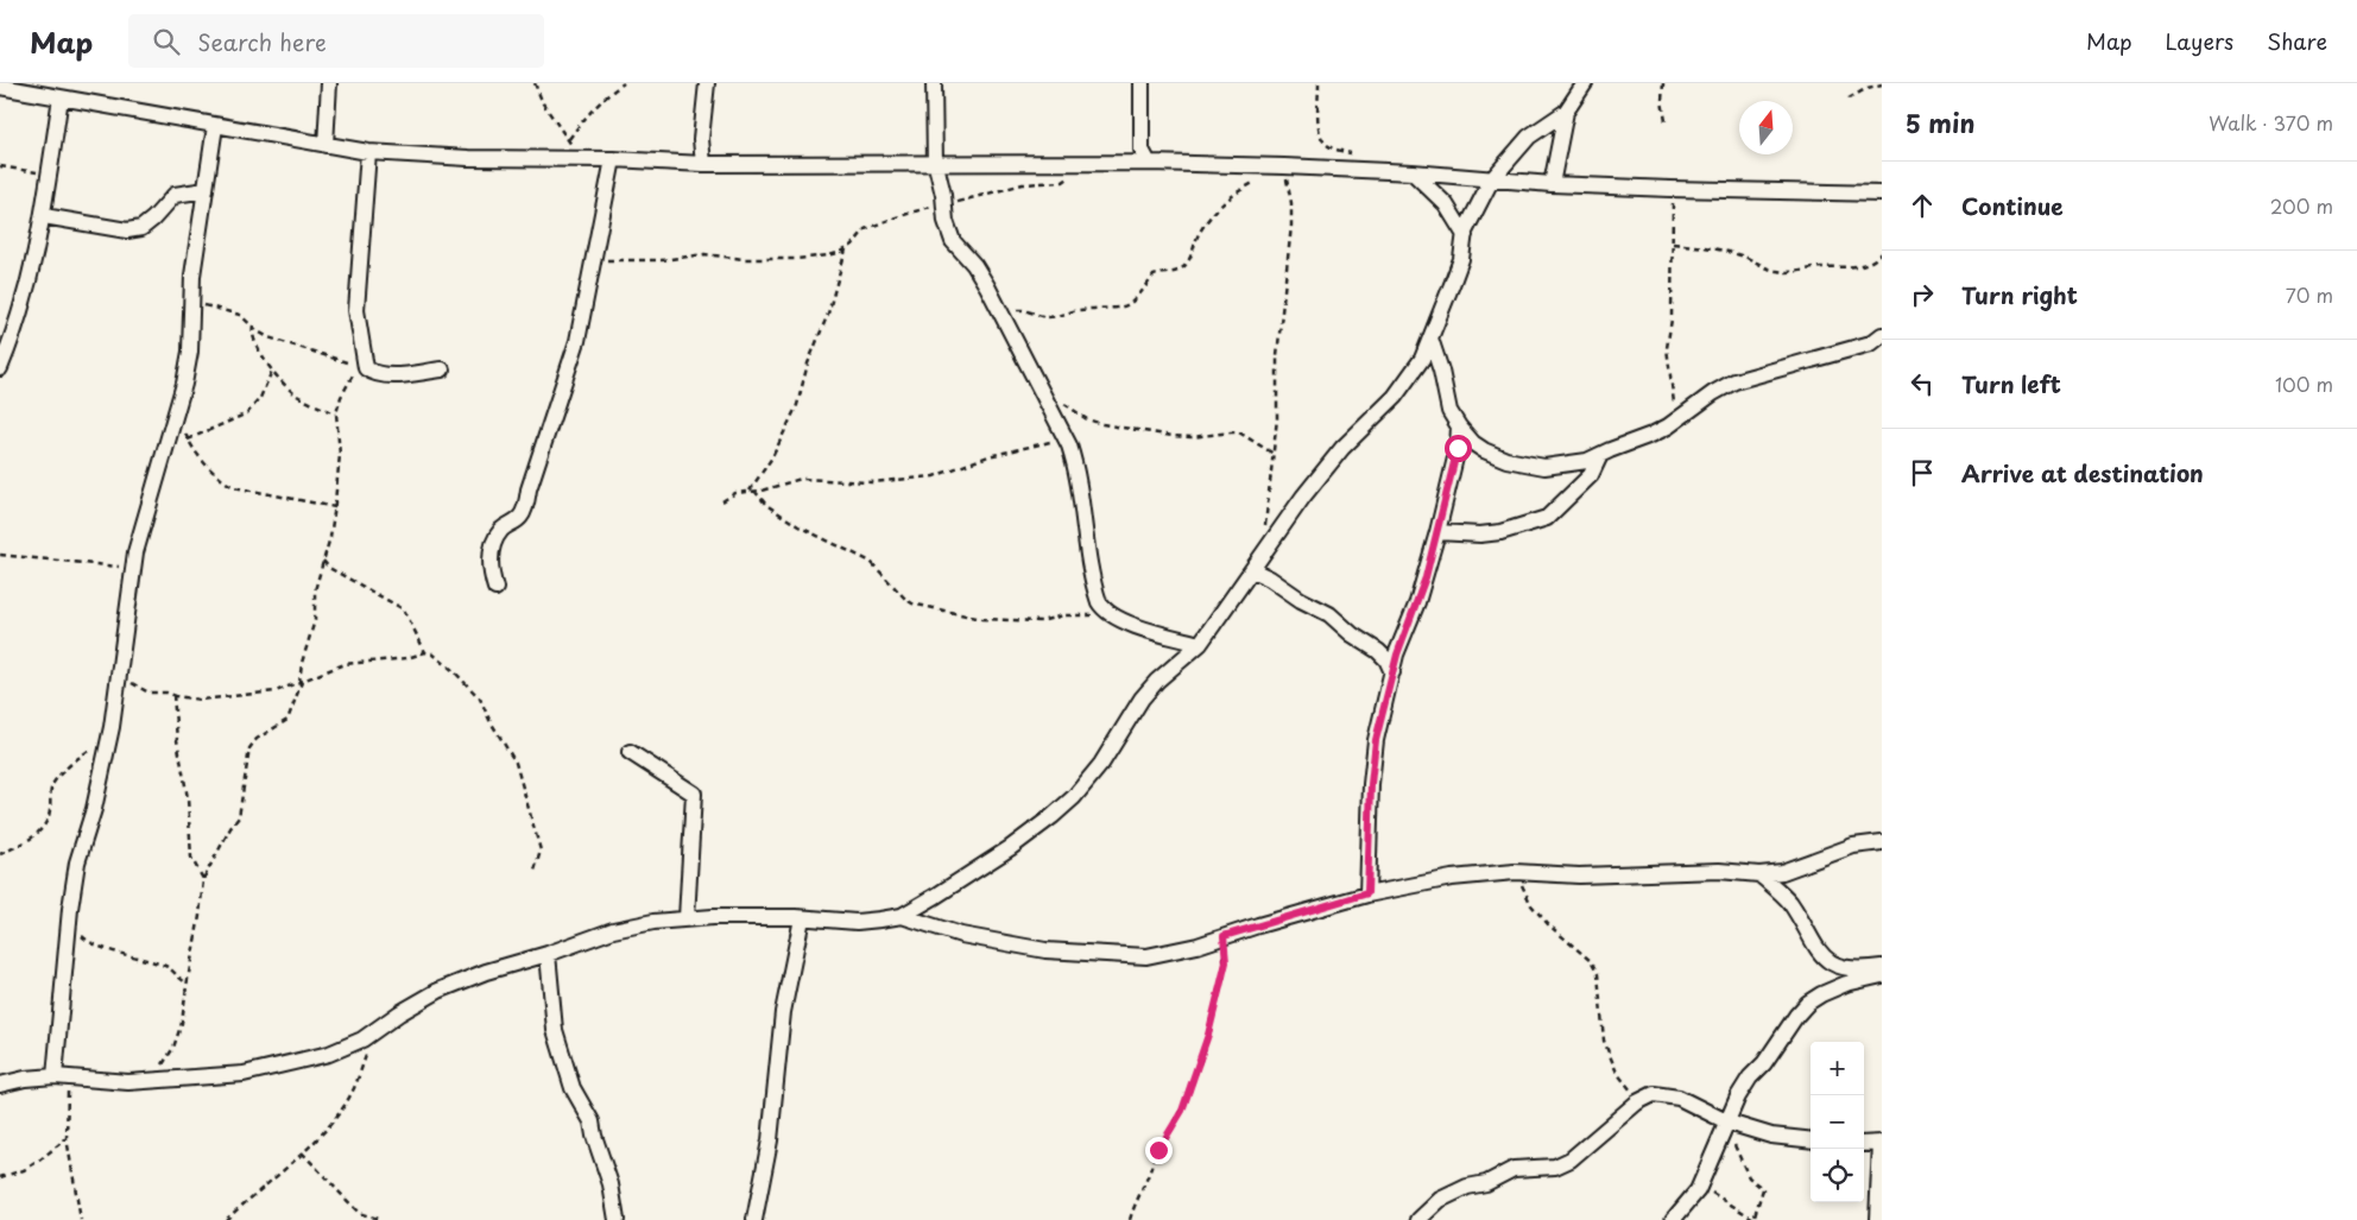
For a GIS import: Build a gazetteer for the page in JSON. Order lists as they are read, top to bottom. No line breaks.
{"north":"top","page":{"header":"Map","search":"Search here","nav":["Map","Layers","Share"],"heading":["5 min","Walk · 370 m"],"list":[["Continue","200 m"],["Turn right","70 m"],["Turn left","100 m"],"Arrive at destination"],"map_buttons":["+","−"]}}
